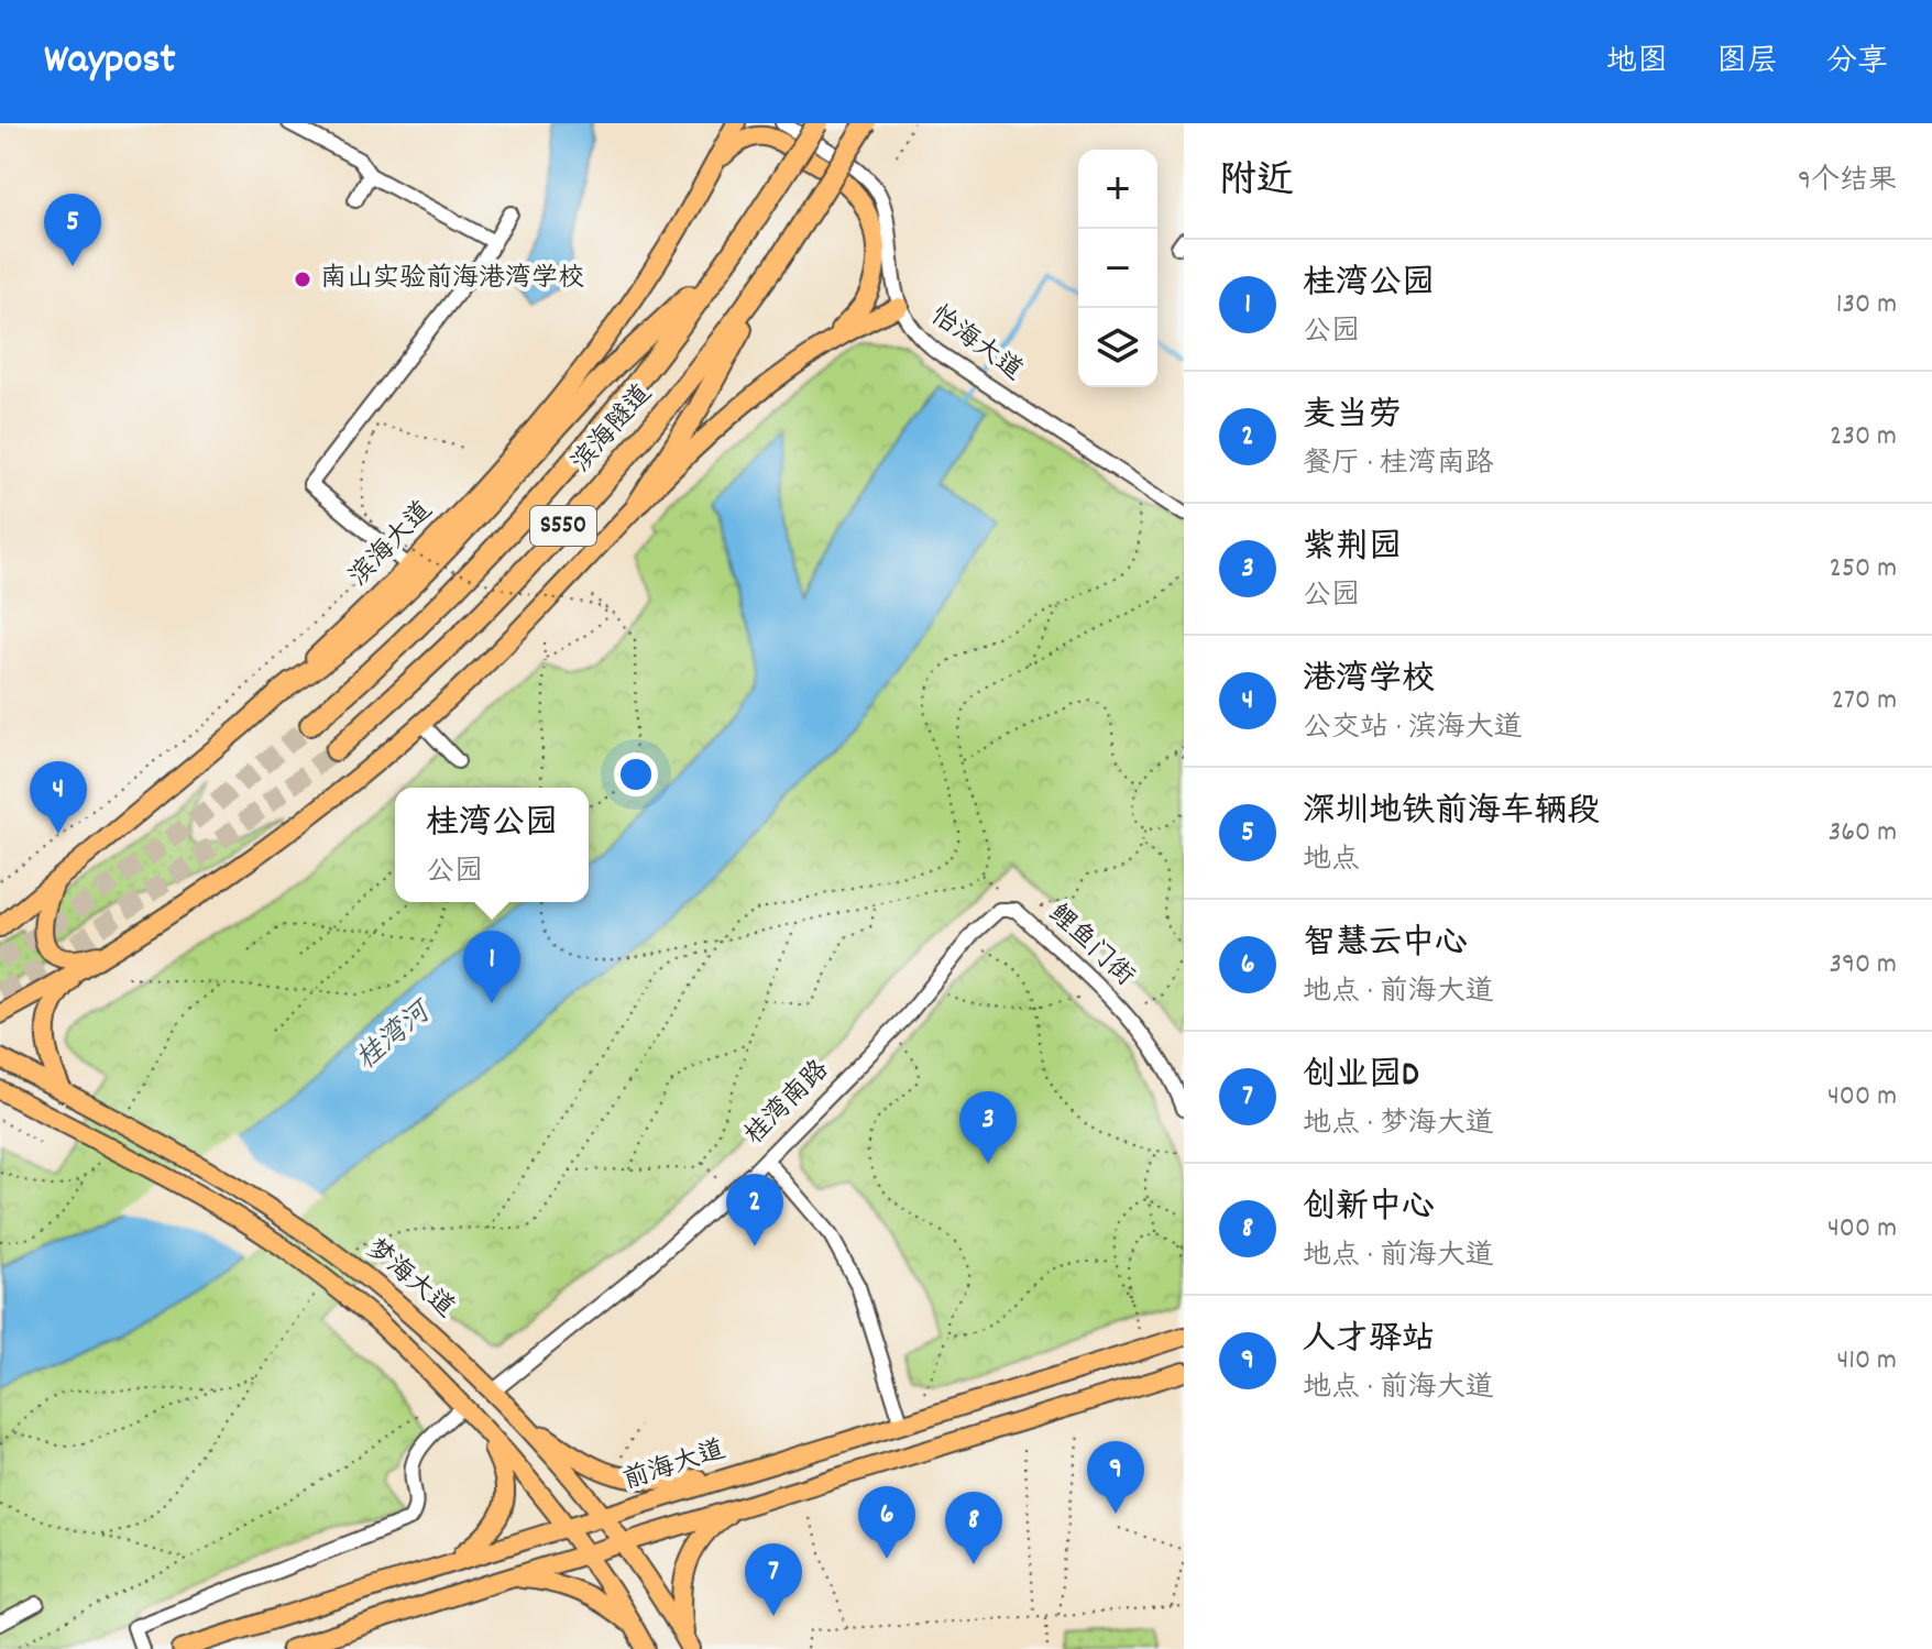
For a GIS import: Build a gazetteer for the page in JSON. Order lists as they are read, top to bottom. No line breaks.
{"streets":{"highway":["滨海隧道","S550"],"main road":["滨海大道","梦海大道","前海大道"],"street":["怡海大道","鲤鱼门街","桂湾南路"]},"crossings":[["滨海隧道","S550"],["鲤鱼门街","桂湾南路"],["桂湾南路","梦海大道"],["梦海大道","前海大道"]],"water":["桂湾河"],"places":["南山实验前海港湾学校"],"page":{"header":"Waypost","nav":["地图","图层","分享"],"heading":["附近","9个结果"],"map_buttons":["+","−"],"pins":["5","4","1","3","2","9","6","8","7"],"list":[{"mark":"1","name":"桂湾公园","note":"公园","value":"130 m"},{"mark":"2","name":"麦当劳","note":"餐厅 · 桂湾南路","value":"230 m"},{"mark":"3","name":"紫荆园","note":"公园","value":"250 m"},{"mark":"4","name":"港湾学校","note":"公交站 · 滨海大道","value":"270 m"},{"mark":"5","name":"深圳地铁前海车辆段","note":"地点","value":"360 m"},{"mark":"6","name":"智慧云中心","note":"地点 · 前海大道","value":"390 m"},{"mark":"7","name":"创业园D","note":"地点 · 梦海大道","value":"400 m"},{"mark":"8","name":"创新中心","note":"地点 · 前海大道","value":"400 m"},{"mark":"9","name":"人才驿站","note":"地点 · 前海大道","value":"410 m"}],"popup":["桂湾公园","公园"]}}
